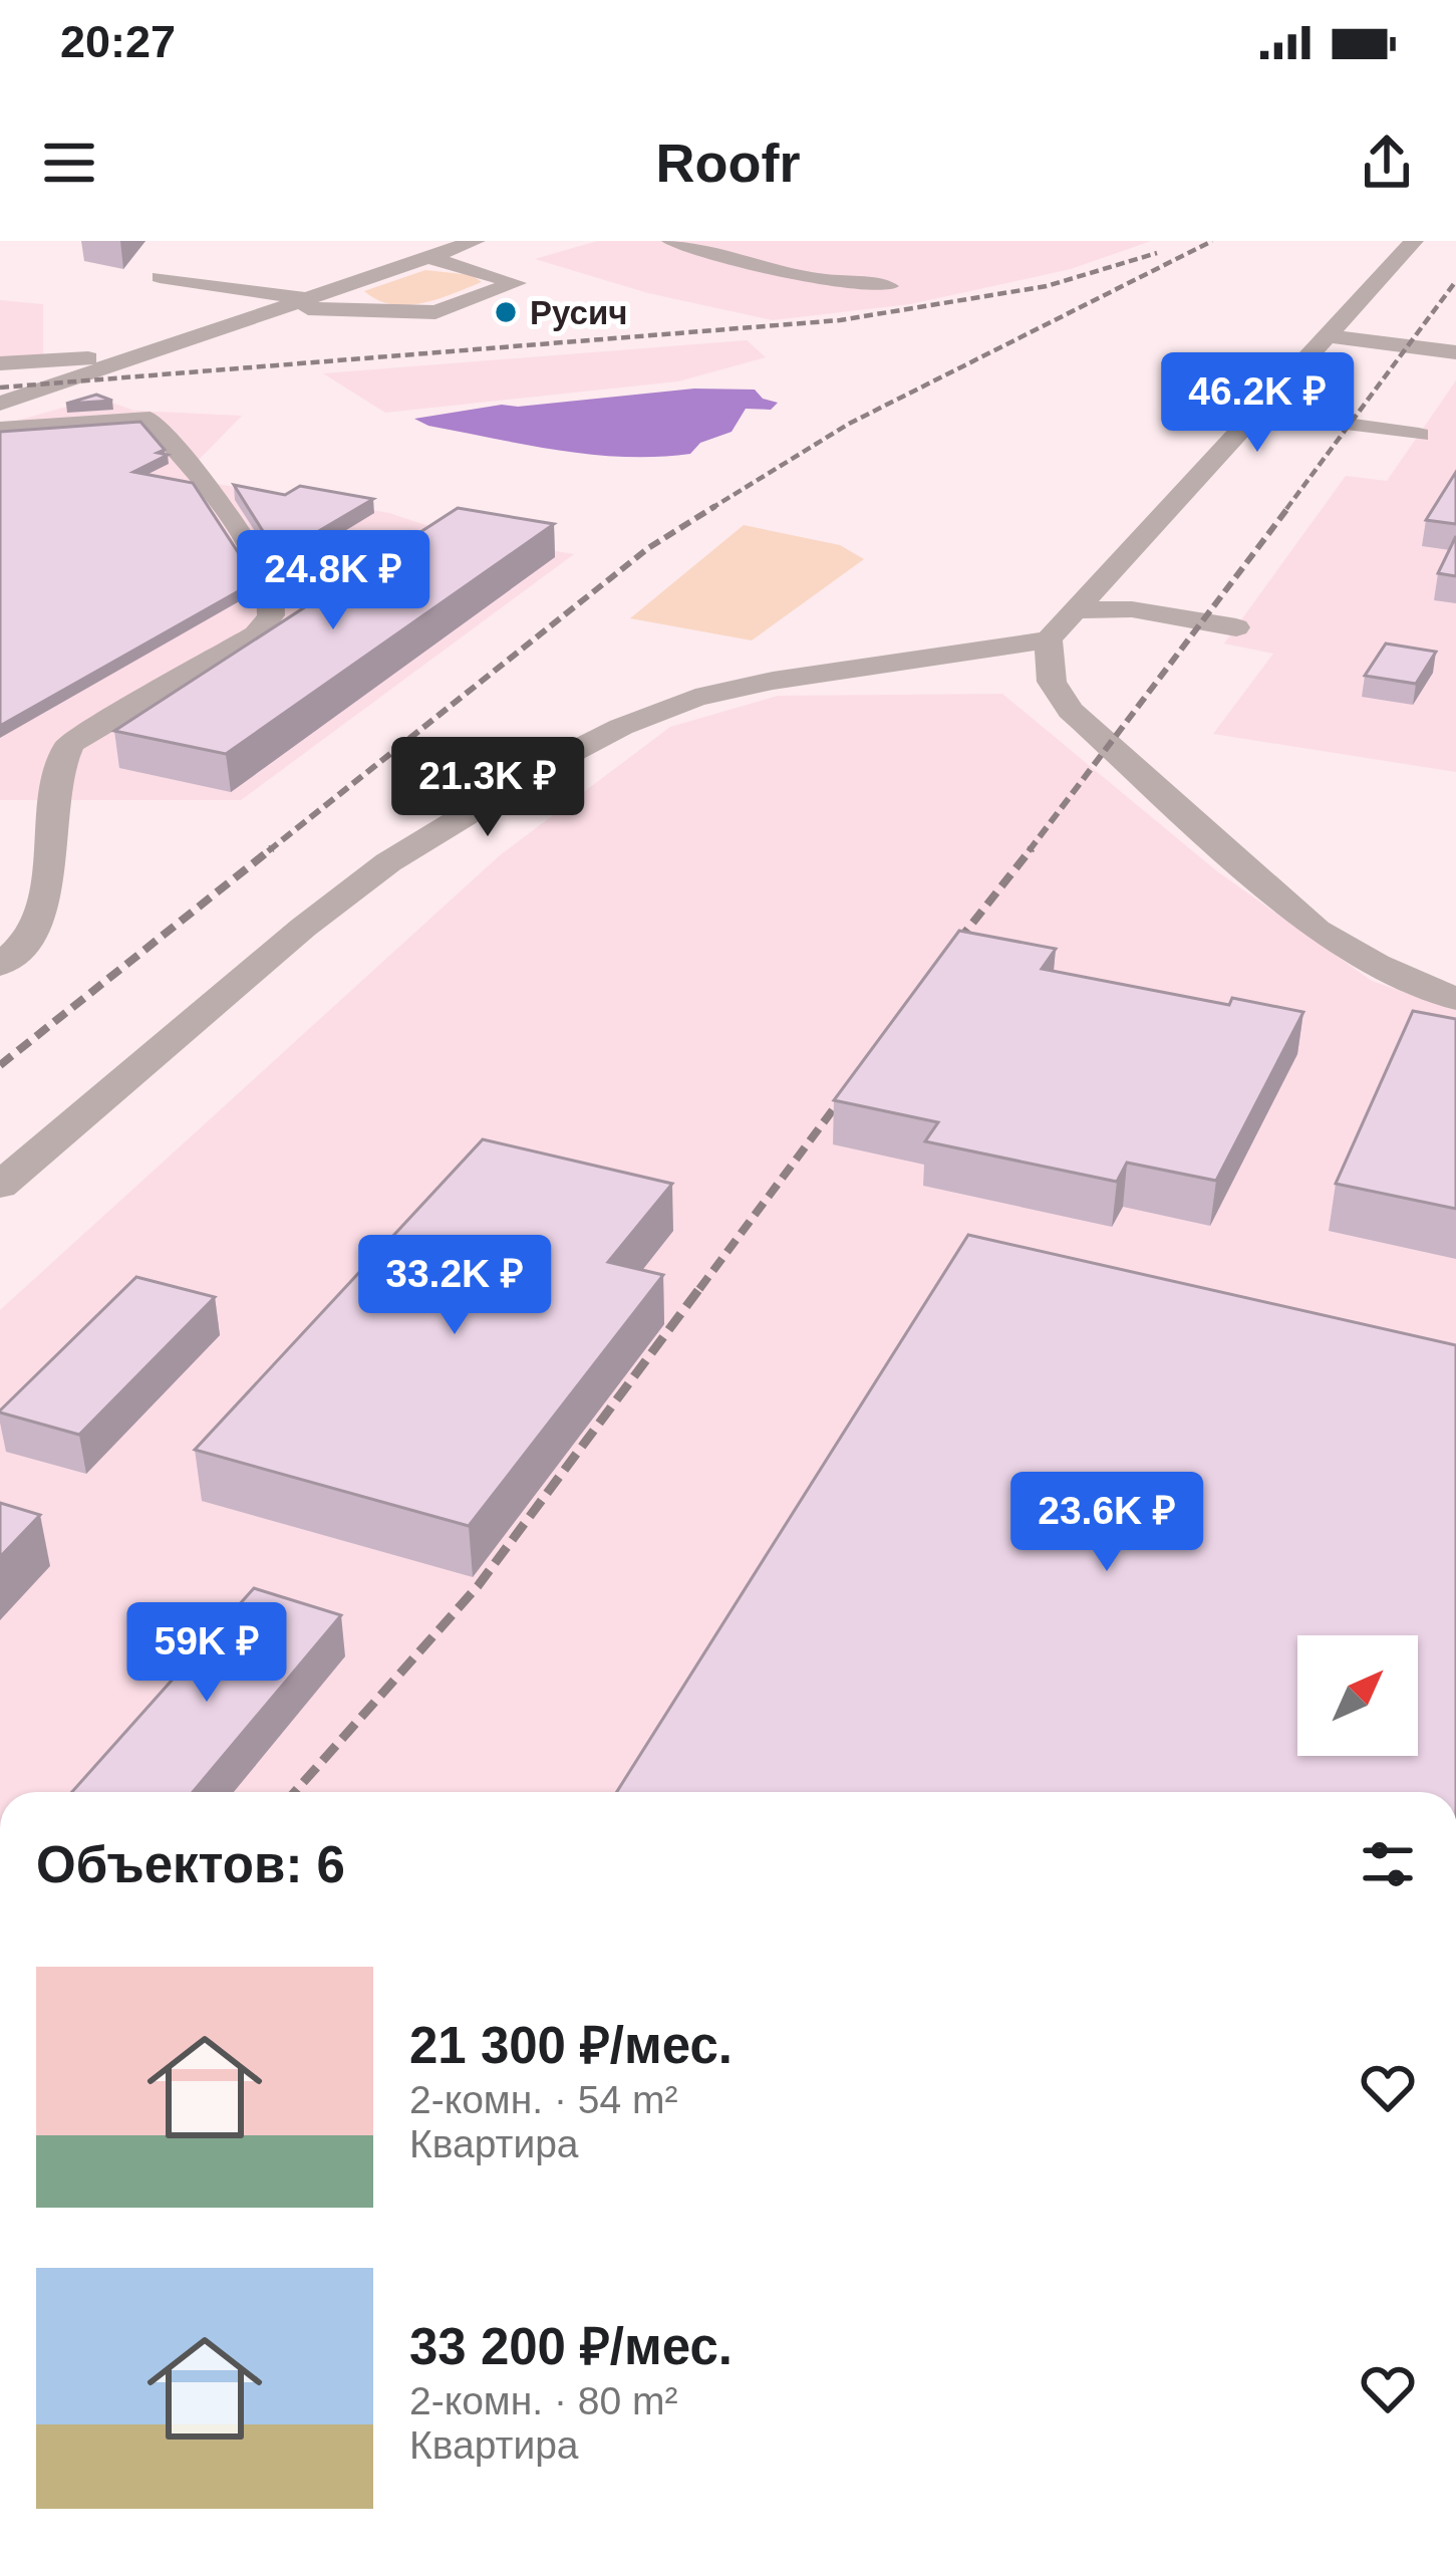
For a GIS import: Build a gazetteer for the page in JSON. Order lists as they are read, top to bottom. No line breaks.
{"places":["Русич"],"north":"top right","page":{"status":"20:27","header":"Roofr","price":["46.2K ₽","24.8K ₽","21.3K ₽","33.2K ₽","23.6K ₽","59K ₽"],"heading":"Объектов: 6","list":[{"name":"21 300 ₽/мес.","note":"2-комн. · 54 m² · Квартира"},{"name":"33 200 ₽/мес.","note":"2-комн. · 80 m² · Квартира"}]}}
